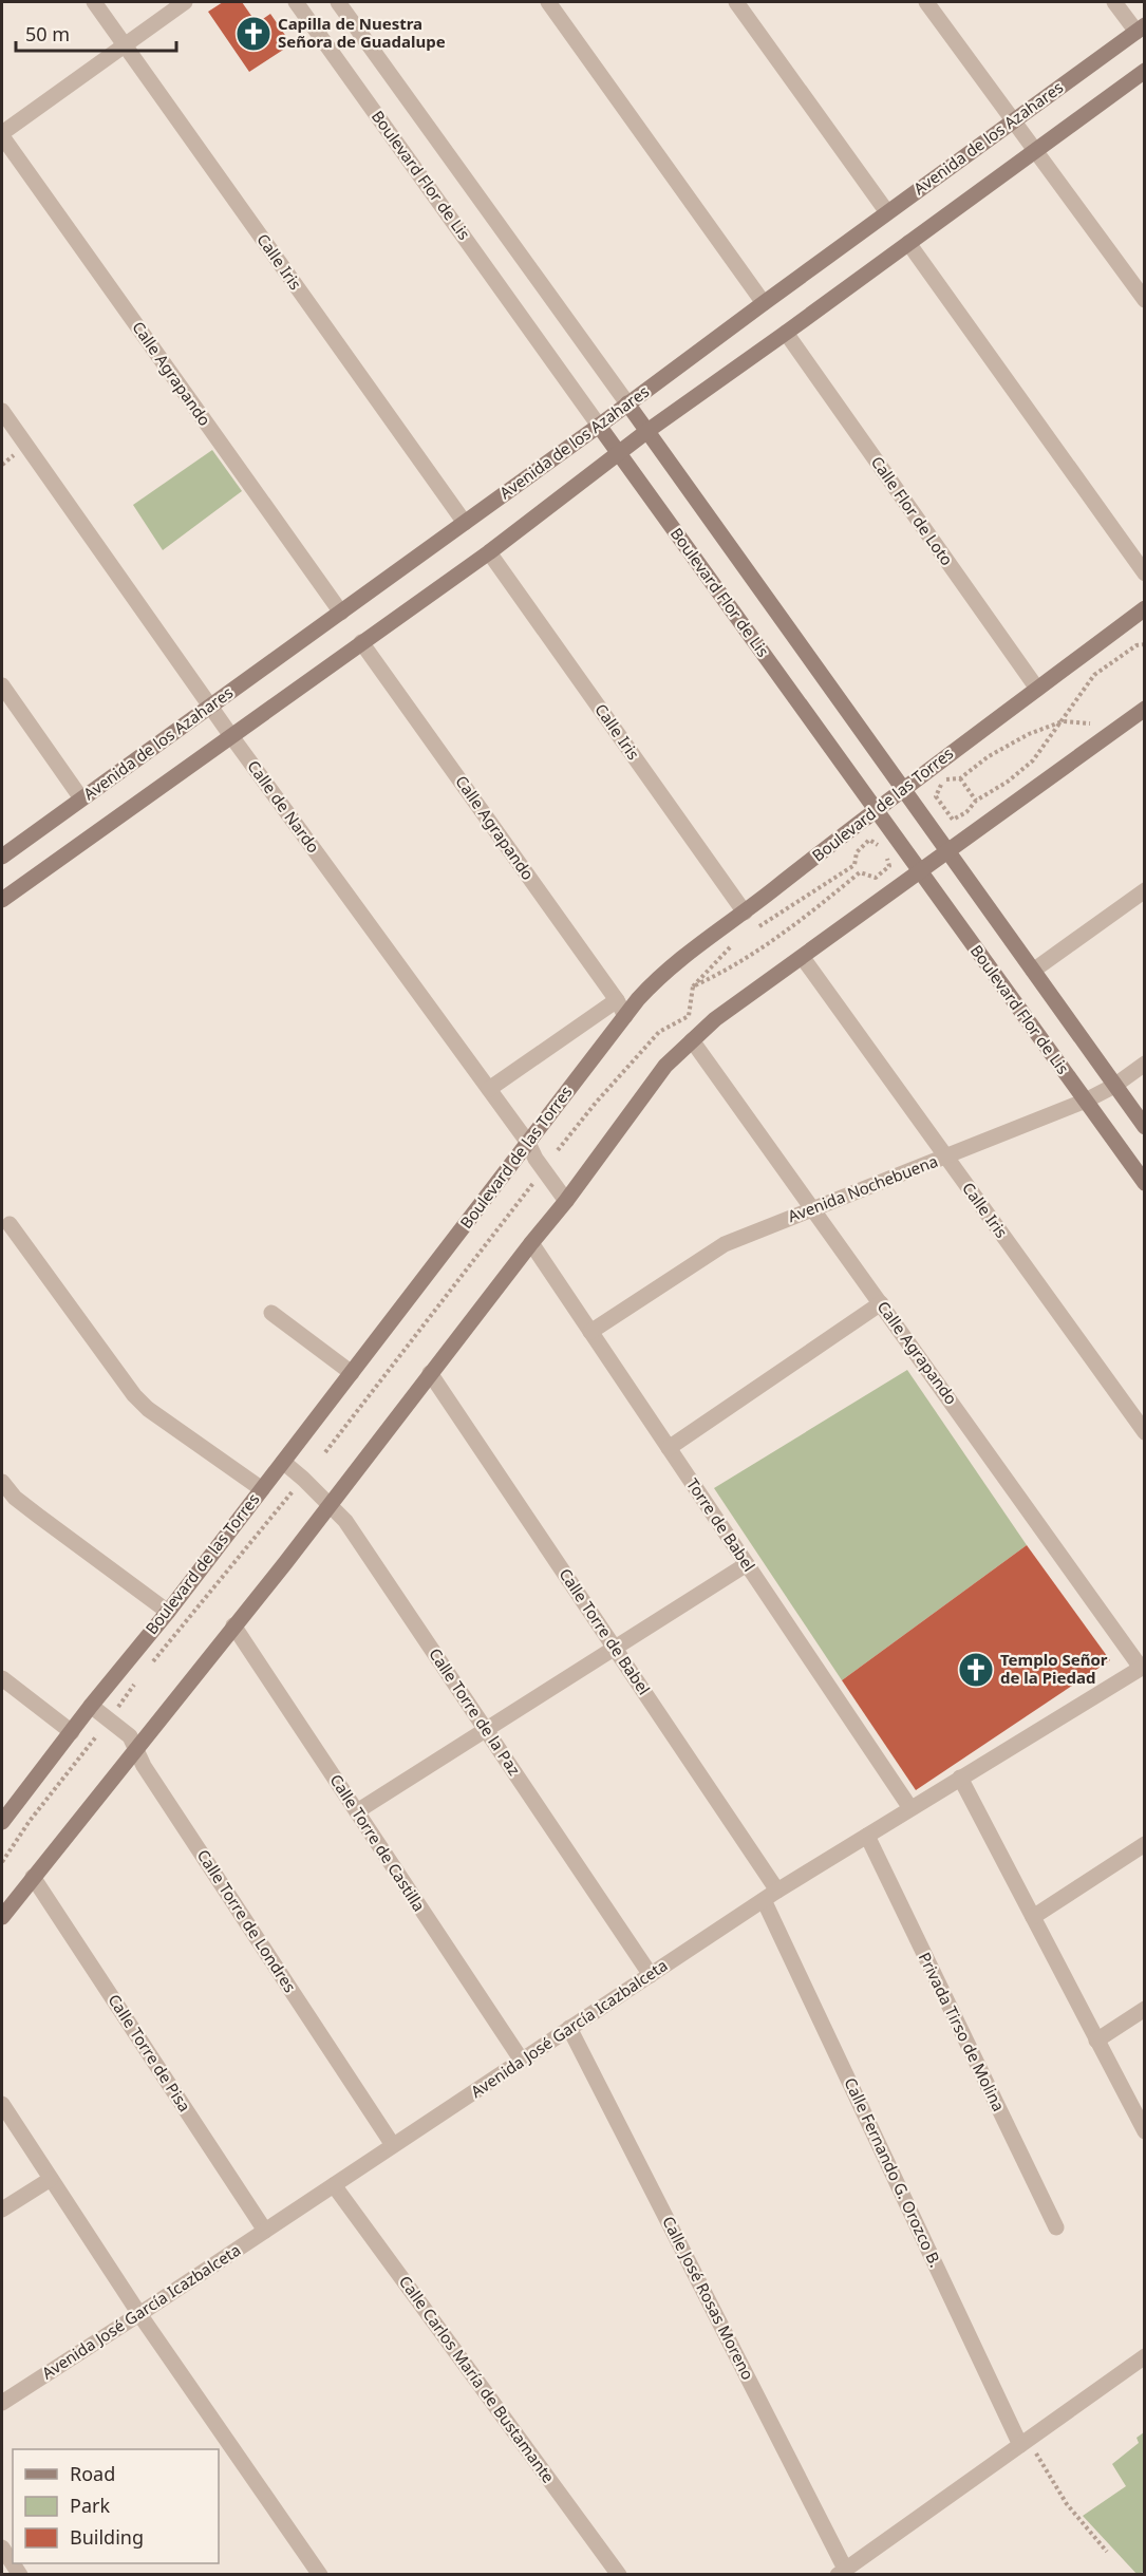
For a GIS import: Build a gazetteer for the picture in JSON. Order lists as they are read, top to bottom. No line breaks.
{"streets":{"street":["Avenida de los Azahares","Boulevard Flor de Lis","Calle Iris","Calle Agrapando","Calle Flor de Loto","Boulevard de las Torres","Calle de Nardo","Avenida Nochebuena","Torre de Babel","Calle Torre de Babel","Calle Torre de la Paz","Calle Torre de Castilla","Calle Torre de Londres","Avenida José García Icazbalceta","Privada Tirso de Molina","Calle Torre de Pisa","Calle Fernando G. Orozco B.","Calle José Rosas Moreno","Calle Carlos María de Bustamante"]},"crossings":[["Avenida de los Azahares","Boulevard Flor de Lis"],["Avenida de los Azahares","Calle Iris"],["Avenida de los Azahares","Calle Agrapando"],["Avenida de los Azahares","Calle de Nardo"],["Boulevard Flor de Lis","Boulevard de las Torres"],["Boulevard Flor de Lis","Avenida Nochebuena"],["Calle Iris","Boulevard de las Torres"],["Calle Iris","Avenida Nochebuena"],["Calle Agrapando","Boulevard de las Torres"],["Calle Agrapando","Avenida Nochebuena"],["Calle Agrapando","Avenida José García Icazbalceta"],["Calle Flor de Loto","Boulevard de las Torres"],["Boulevard de las Torres","Calle de Nardo"],["Boulevard de las Torres","Calle Torre de la Paz"],["Boulevard de las Torres","Calle Torre de Londres"],["Avenida Nochebuena","Torre de Babel"],["Torre de Babel","Avenida José García Icazbalceta"],["Calle Torre de Babel","Avenida José García Icazbalceta"],["Calle Torre de la Paz","Avenida José García Icazbalceta"],["Calle Torre de Castilla","Avenida José García Icazbalceta"],["Calle Torre de Londres","Avenida José García Icazbalceta"],["Avenida José García Icazbalceta","Privada Tirso de Molina"],["Avenida José García Icazbalceta","Calle Torre de Pisa"],["Avenida José García Icazbalceta","Calle Fernando G. Orozco B."],["Avenida José García Icazbalceta","Calle José Rosas Moreno"],["Avenida José García Icazbalceta","Calle Carlos María de Bustamante"]],"places":{"church":["Capilla de Nuestra Señora de Guadalupe","Templo Señor de la Piedad"]},"legend":["Road","Park","Building"],"scale_bar":"50 m"}
